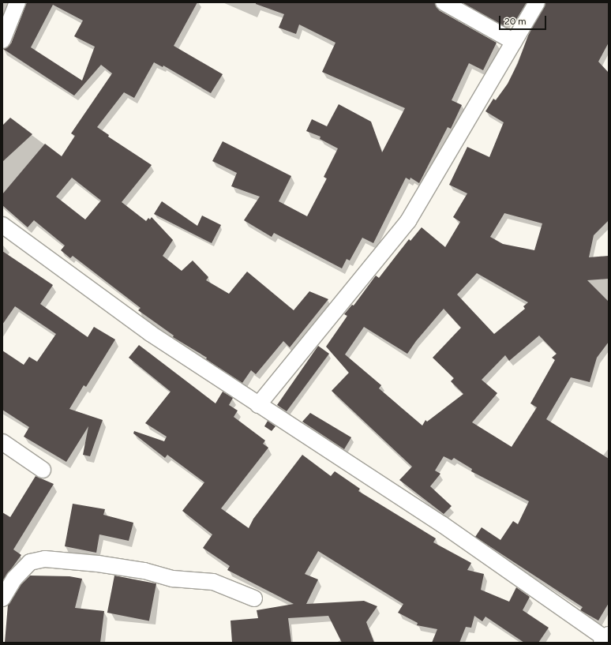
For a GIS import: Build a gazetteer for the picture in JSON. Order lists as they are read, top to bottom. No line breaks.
{"scale_bar":"20 m"}
